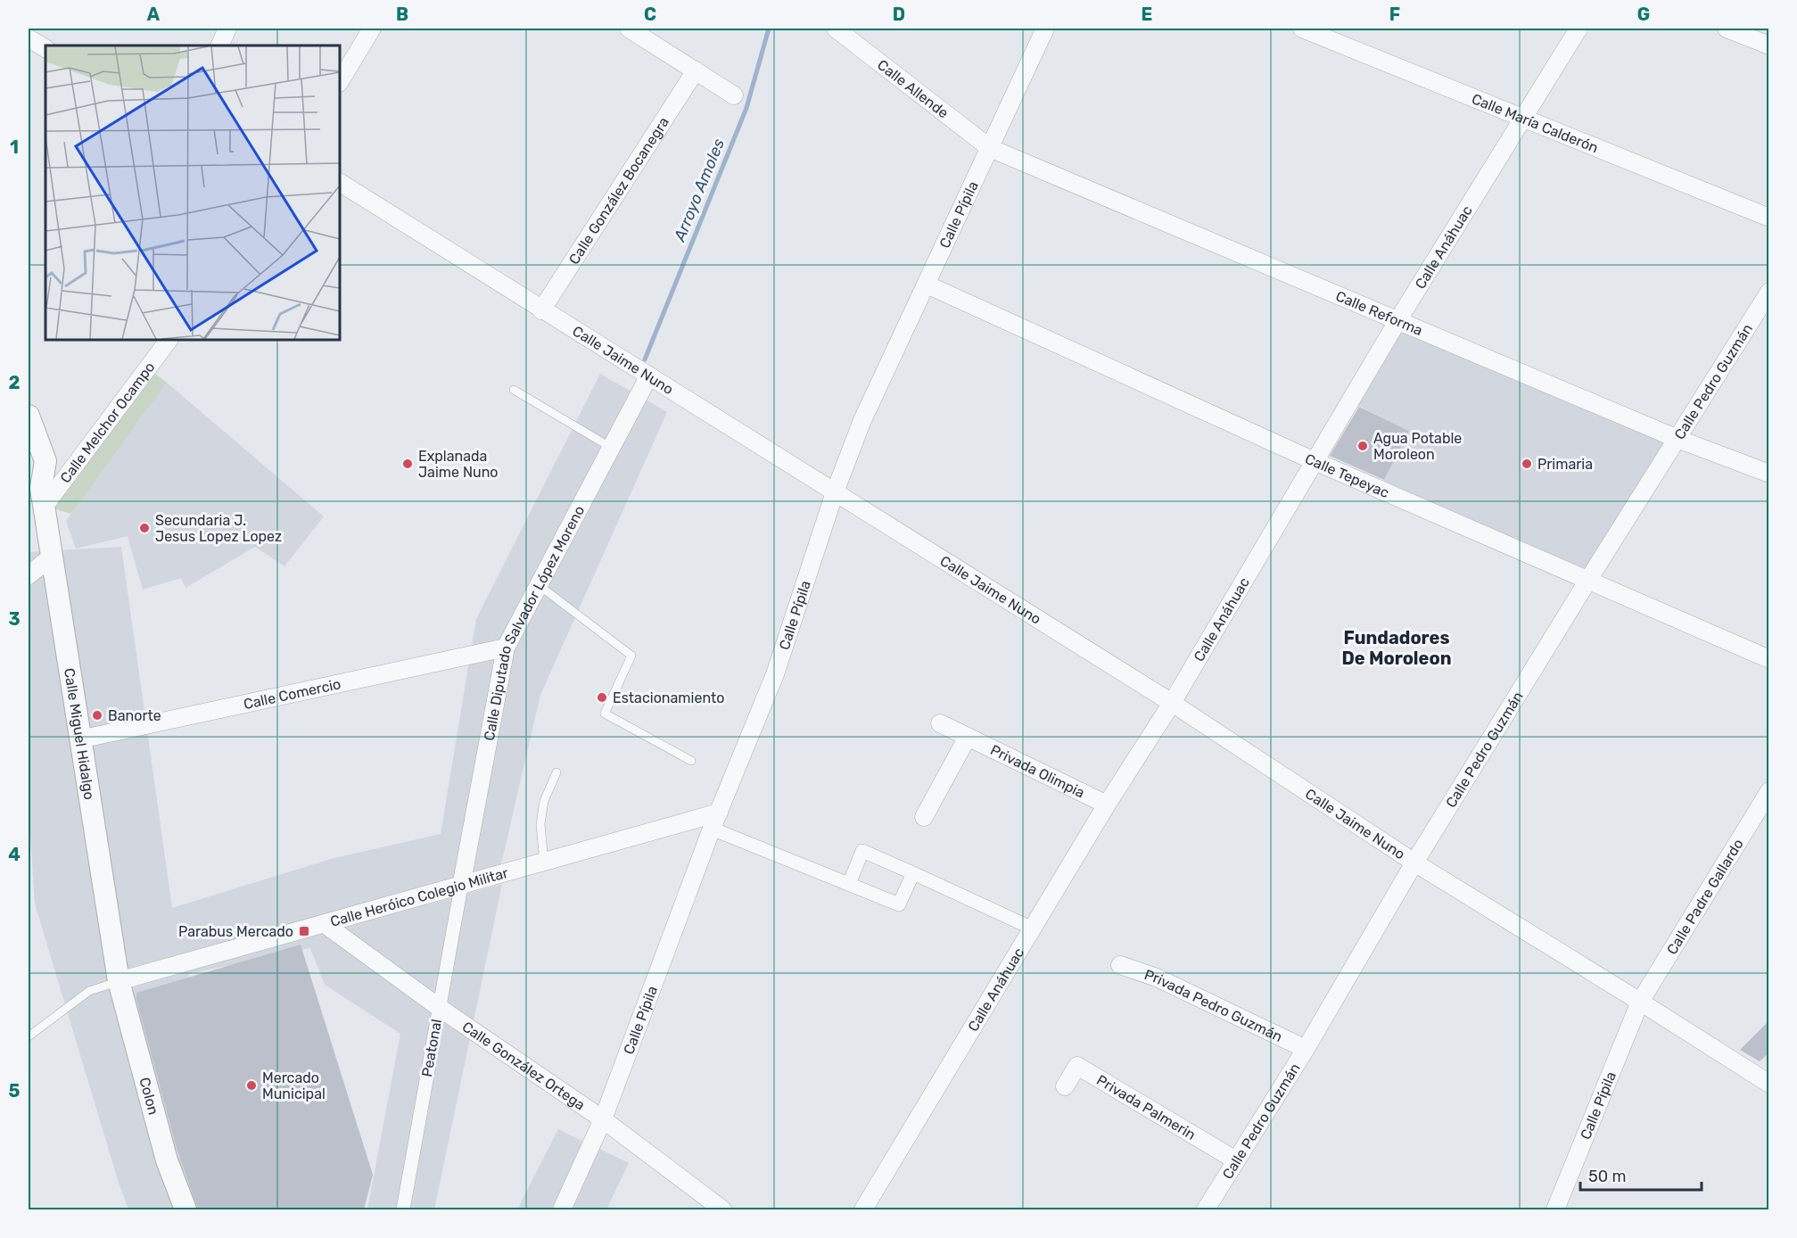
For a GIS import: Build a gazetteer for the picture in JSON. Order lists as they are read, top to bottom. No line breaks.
{"streets":{"street":["Calle Allende","Calle María Calderón","Calle González Bocanegra","Calle Pípila","Calle Anáhuac","Calle Reforma","Calle Jaime Nuno","Calle Pedro Guzmán","Calle Melchor Ocampo","Calle Tepeyac","Calle Diputado Salvador López Moreno","Calle Comercio","Calle Miguel Hidalgo","Privada Olimpia","Calle Padre Gallardo","Calle Heróico Colegio Militar","Privada Pedro Guzmán","Peatonal","Calle González Ortega","Colon","Privada Palmerin"]},"crossings":[["Calle Allende","Calle Pípila"],["Calle Allende","Calle Reforma"],["Calle María Calderón","Calle Anáhuac"],["Calle González Bocanegra","Calle Jaime Nuno"],["Calle Pípila","Calle Reforma"],["Calle Pípila","Calle Jaime Nuno"],["Calle Pípila","Calle Tepeyac"],["Calle Pípila","Calle Padre Gallardo"],["Calle Pípila","Calle Heróico Colegio Militar"],["Calle Pípila","Calle González Ortega"],["Calle Anáhuac","Calle Reforma"],["Calle Anáhuac","Calle Jaime Nuno"],["Calle Anáhuac","Calle Tepeyac"],["Calle Anáhuac","Privada Olimpia"],["Calle Reforma","Calle Pedro Guzmán"],["Calle Jaime Nuno","Calle Pedro Guzmán"],["Calle Jaime Nuno","Calle Diputado Salvador López Moreno"],["Calle Jaime Nuno","Calle Padre Gallardo"],["Calle Pedro Guzmán","Calle Tepeyac"],["Calle Pedro Guzmán","Privada Pedro Guzmán"],["Calle Pedro Guzmán","Privada Palmerin"],["Calle Melchor Ocampo","Calle Miguel Hidalgo"],["Calle Diputado Salvador López Moreno","Calle Comercio"],["Calle Diputado Salvador López Moreno","Calle Heróico Colegio Militar"],["Calle Diputado Salvador López Moreno","Peatonal"],["Calle Comercio","Calle Miguel Hidalgo"],["Calle Miguel Hidalgo","Calle Heróico Colegio Militar"],["Calle Miguel Hidalgo","Colon"],["Calle Heróico Colegio Militar","Peatonal"],["Calle Heróico Colegio Militar","Calle González Ortega"],["Calle Heróico Colegio Militar","Colon"],["Peatonal","Calle González Ortega"]],"districts":["Fundadores De Moroleon"],"water":["Arroyo Amoles"],"places":{"other":["Agua Potable Moroleon","Explanada Jaime Nuno","Primaria","Secundaria J. Jesus Lopez Lopez","Estacionamiento","Banorte","Mercado Municipal"],"transit":["Parabus Mercado"]},"scale_bar":"50 m","grid":{"columns":["A","B","C","D","E","F","G"],"rows":["1","2","3","4","5"]}}
